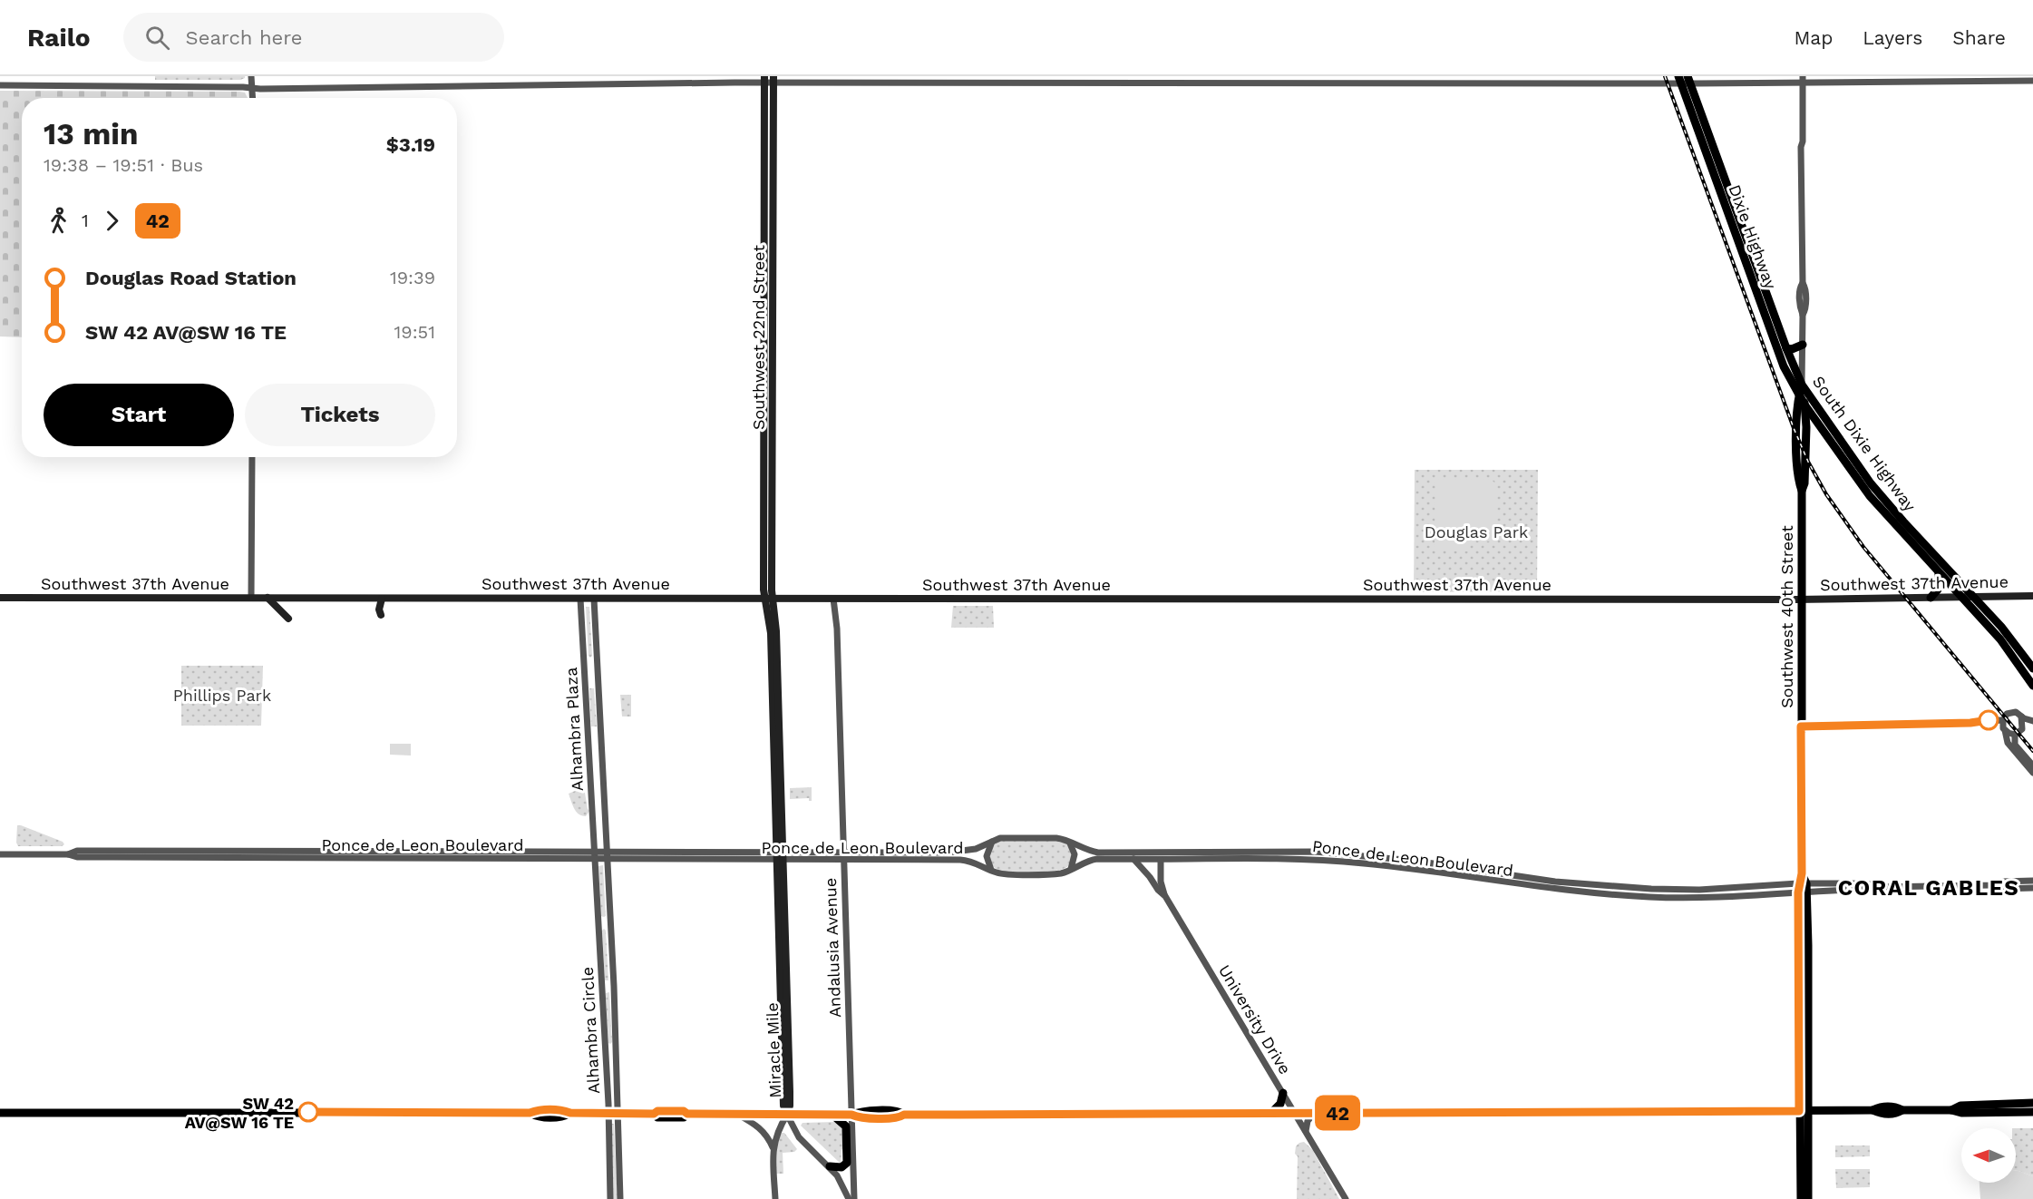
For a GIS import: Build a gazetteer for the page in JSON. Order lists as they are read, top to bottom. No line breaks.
{"streets":{"main road":["Dixie Highway","Southwest 22nd Street","South Dixie Highway","Southwest 37th Avenue","Southwest 40th Street","Miracle Mile"],"street":["Alhambra Plaza","Ponce de Leon Boulevard","Andalusia Avenue","University Drive","Alhambra Circle"]},"crossings":[["Dixie Highway","South Dixie Highway"],["Dixie Highway","Southwest 40th Street"],["Southwest 22nd Street","Southwest 37th Avenue"],["Southwest 22nd Street","Miracle Mile"],["South Dixie Highway","Southwest 37th Avenue"],["South Dixie Highway","Southwest 40th Street"],["Southwest 37th Avenue","Southwest 40th Street"],["Southwest 37th Avenue","Alhambra Plaza"],["Southwest 37th Avenue","Andalusia Avenue"],["Southwest 37th Avenue","Miracle Mile"],["Southwest 40th Street","Ponce de Leon Boulevard"],["Alhambra Plaza","Ponce de Leon Boulevard"],["Alhambra Plaza","Alhambra Circle"],["Ponce de Leon Boulevard","Andalusia Avenue"],["Ponce de Leon Boulevard","University Drive"],["Ponce de Leon Boulevard","Alhambra Circle"],["Ponce de Leon Boulevard","Miracle Mile"]],"districts":["CORAL GABLES"],"parks":["Douglas Park","Phillips Park"],"places":["SW 42 AV@SW 16 TE"],"lines":["bus line 42"],"north":"left","page":{"header":"Railo","search":"Search here","nav":["Map","Layers","Share"],"on_map":"42","heading":["13 min","19:38 – 19:51 · Bus","$3.19"],"legs":["1","42"],"list":[{"name":"Douglas Road Station","value":"19:39"},{"name":"SW 42 AV@SW 16 TE","value":"19:51"}],"buttons":["Start","Tickets"]}}
